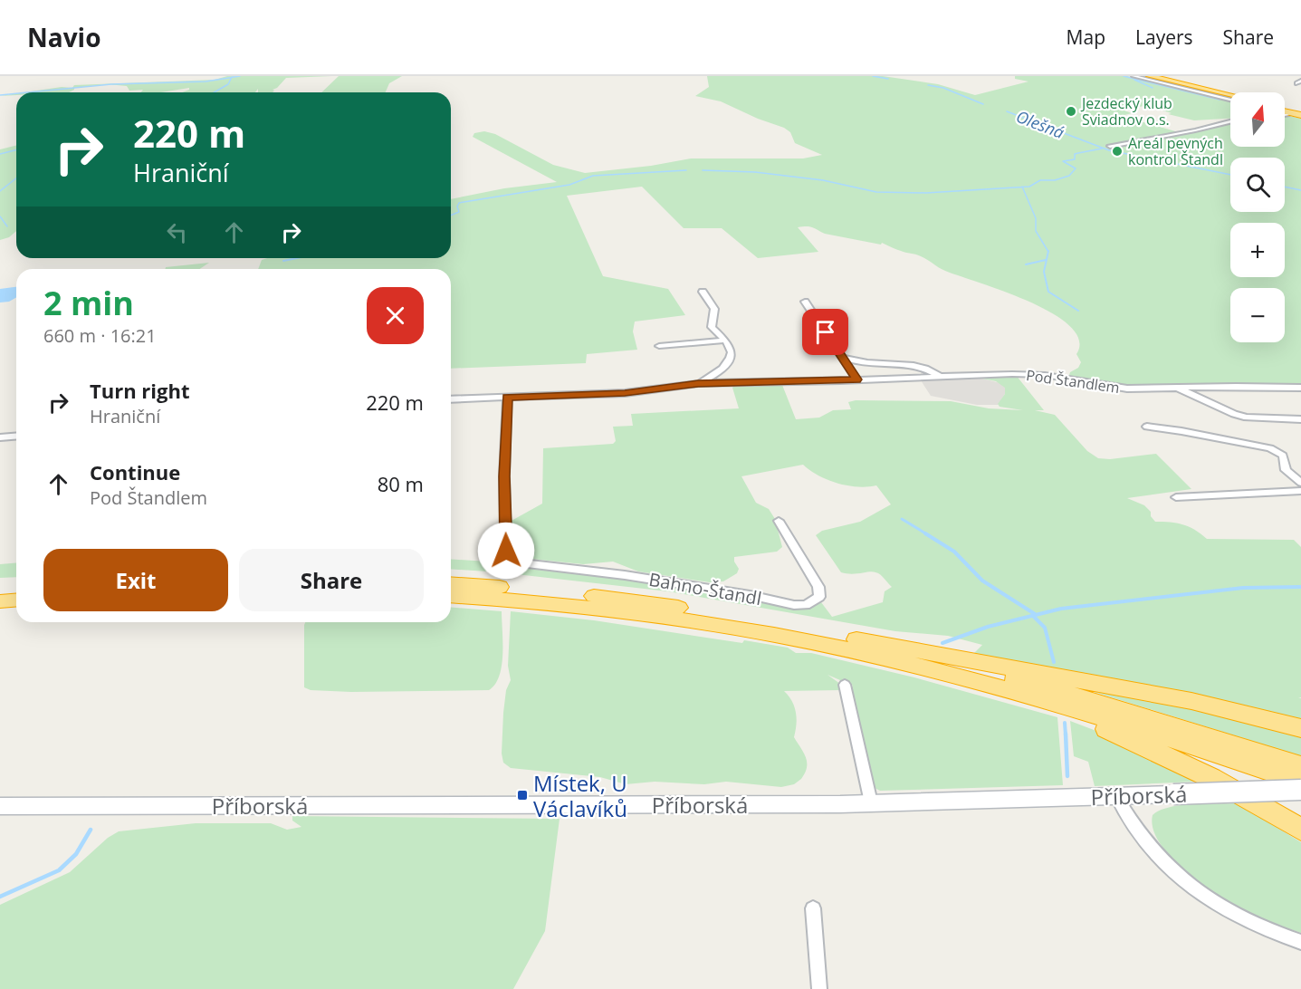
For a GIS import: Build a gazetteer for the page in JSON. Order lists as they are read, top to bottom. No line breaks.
{"streets":{"main road":["Příborská"],"street":["Pod Štandlem","Bahno-Štandl"]},"crossings":[["Pod Štandlem","Bahno-Štandl"]],"water":["Olešná"],"places":{"other":["Jezdecký klub Sviadnov o.s.","Areál pevných kontrol Štandl"],"transit":["Místek, U Václavíků"]},"north":"top","page":{"header":"Navio","nav":["Map","Layers","Share"],"map_buttons":["+","−"],"turn":["220 m","Hraniční"],"heading":["2 min","660 m · 16:21"],"list":[{"name":"Turn right","note":"Hraniční","value":"220 m"},{"name":"Continue","note":"Pod Štandlem","value":"80 m"}],"buttons":["Exit","Share"]}}
